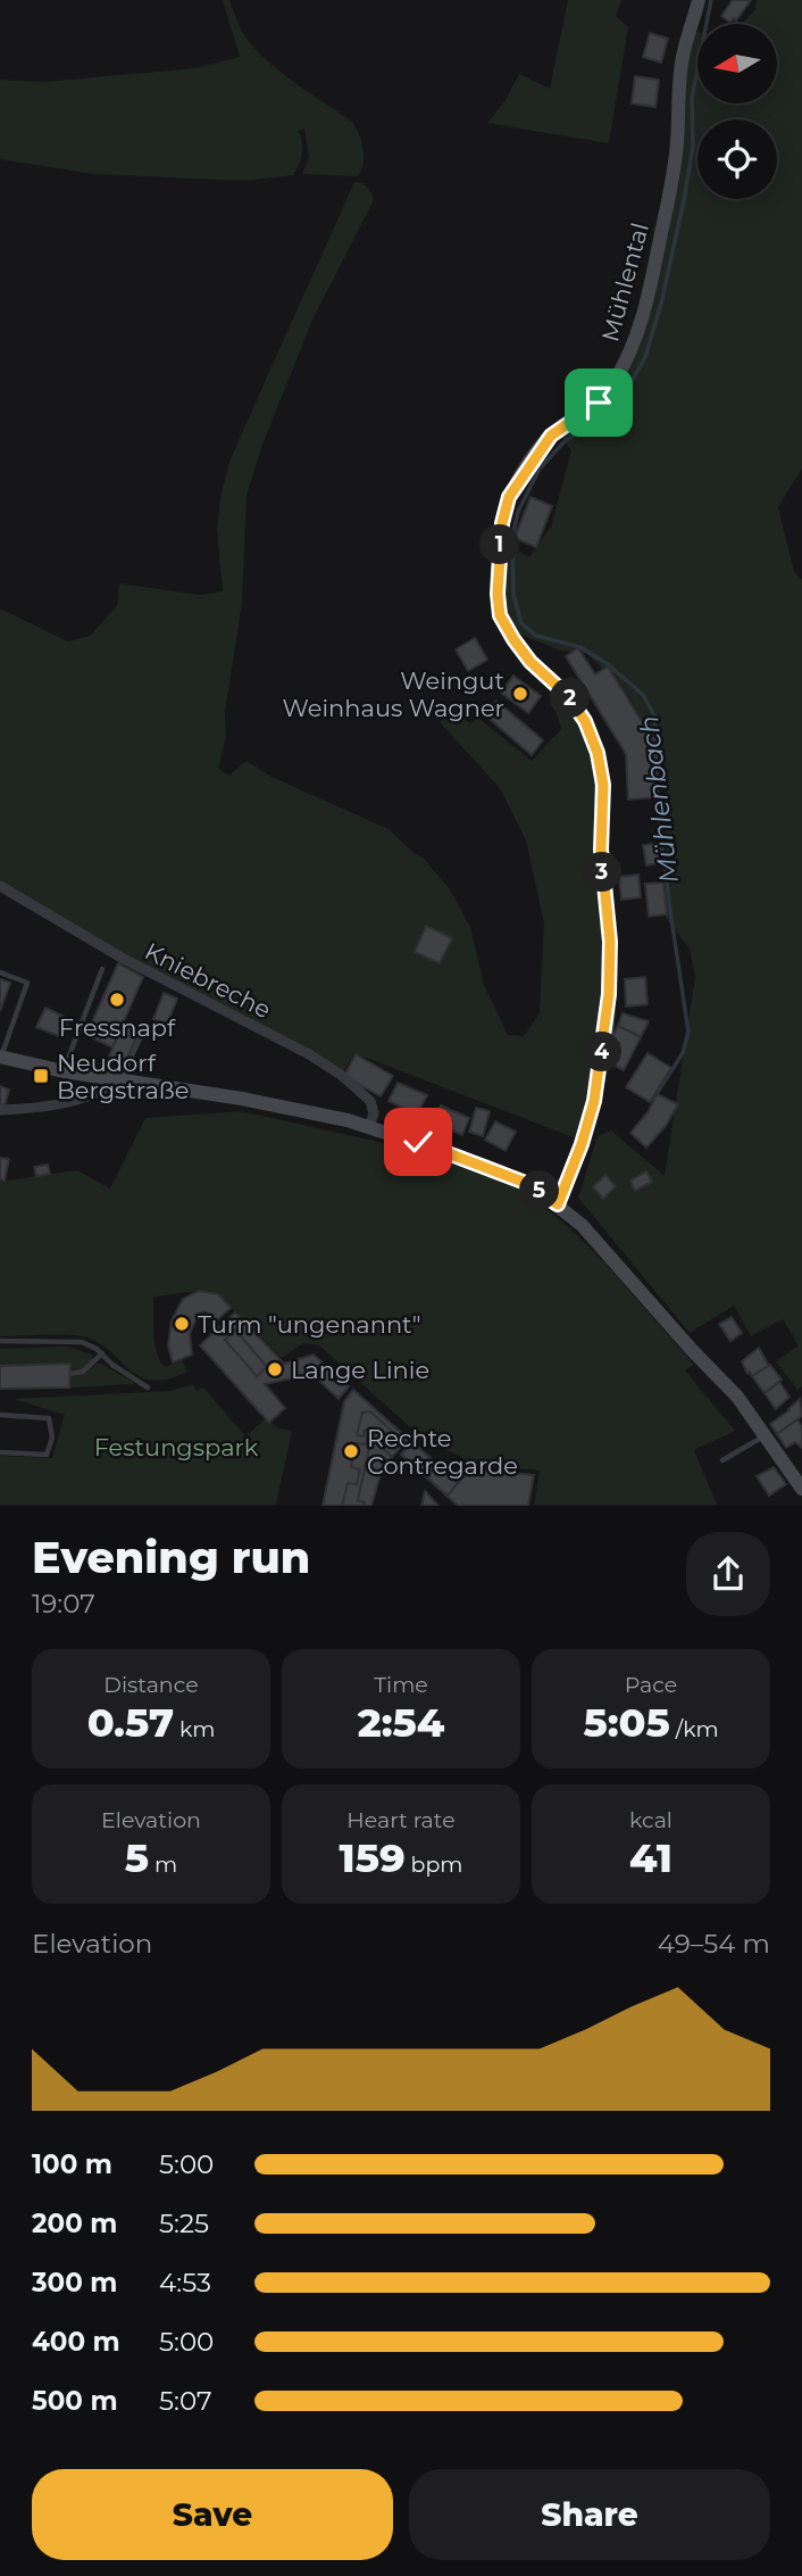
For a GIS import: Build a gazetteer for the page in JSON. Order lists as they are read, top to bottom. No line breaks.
{"streets":{"street":["Mühlental","Kniebreche"]},"water":["Mühlenbach"],"parks":["Festungspark"],"places":{"other":["Weingut Weinhaus Wagner","Fressnapf","Turm \"ungenannt\"","Lange Linie","Rechte Contregarde"],"transit":["Neudorf Bergstraße"]},"north":"left","page":{"pins":["1","2","3","4","5"],"heading":["Evening run","19:07"],"stats":[["Distance","0.57 km"],["Time","2:54"],["Pace","5:05 /km"],["Elevation","5 m"],["Heart rate","159 bpm"],["kcal","41"]],"chart":["Elevation","49–54 m"],"list":[{"name":"100 m","note":"5:00"},{"name":"200 m","note":"5:25"},{"name":"300 m","note":"4:53"},{"name":"400 m","note":"5:00"},{"name":"500 m","note":"5:07"}],"buttons":["Save","Share"]}}
